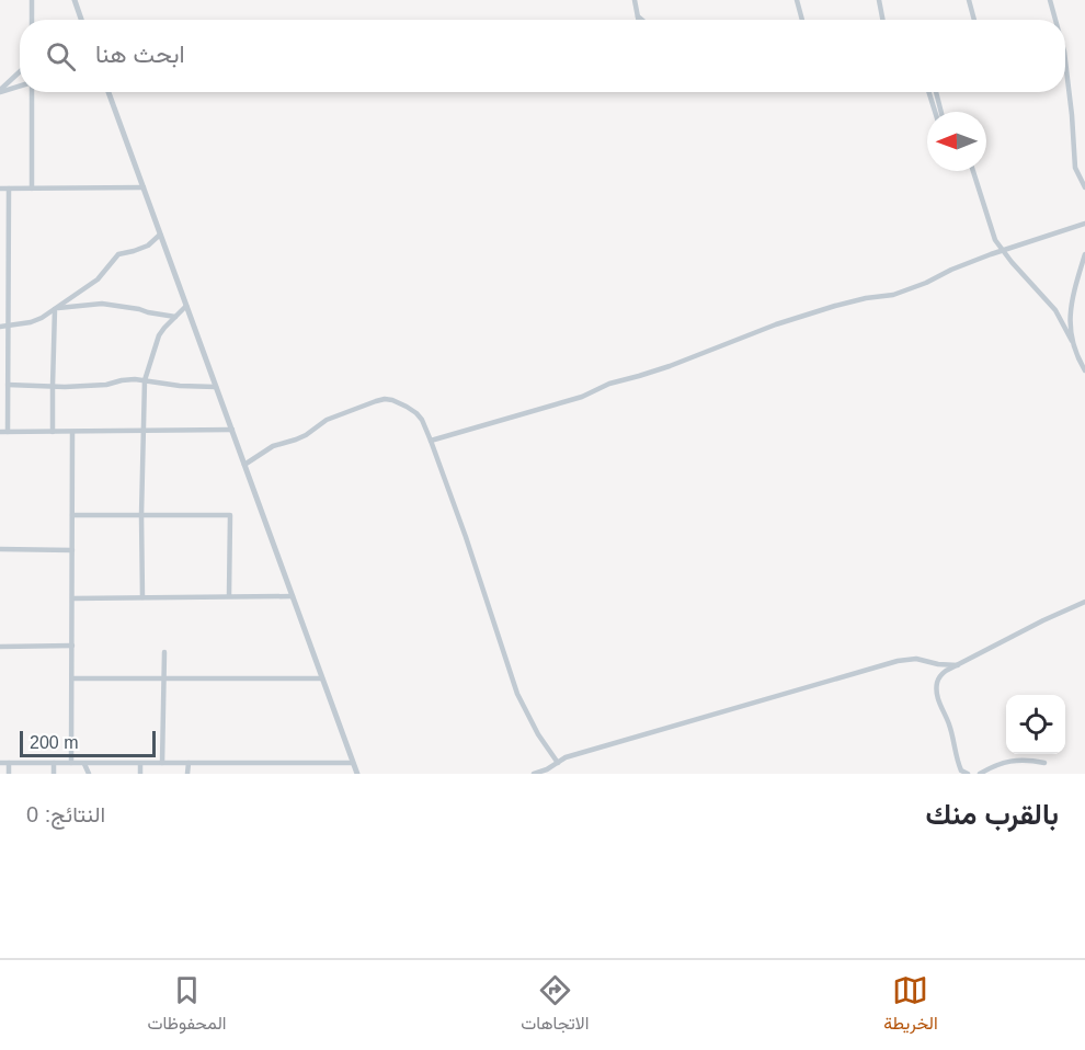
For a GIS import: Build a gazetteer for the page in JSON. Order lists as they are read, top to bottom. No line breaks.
{"scale_bar":"200 m","north":"left","page":{"search":"ابحث هنا","scale":"200 m","heading":["بالقرب منك","النتائج: 0"],"nav":["الخريطة","الاتجاهات","المحفوظات"]}}
